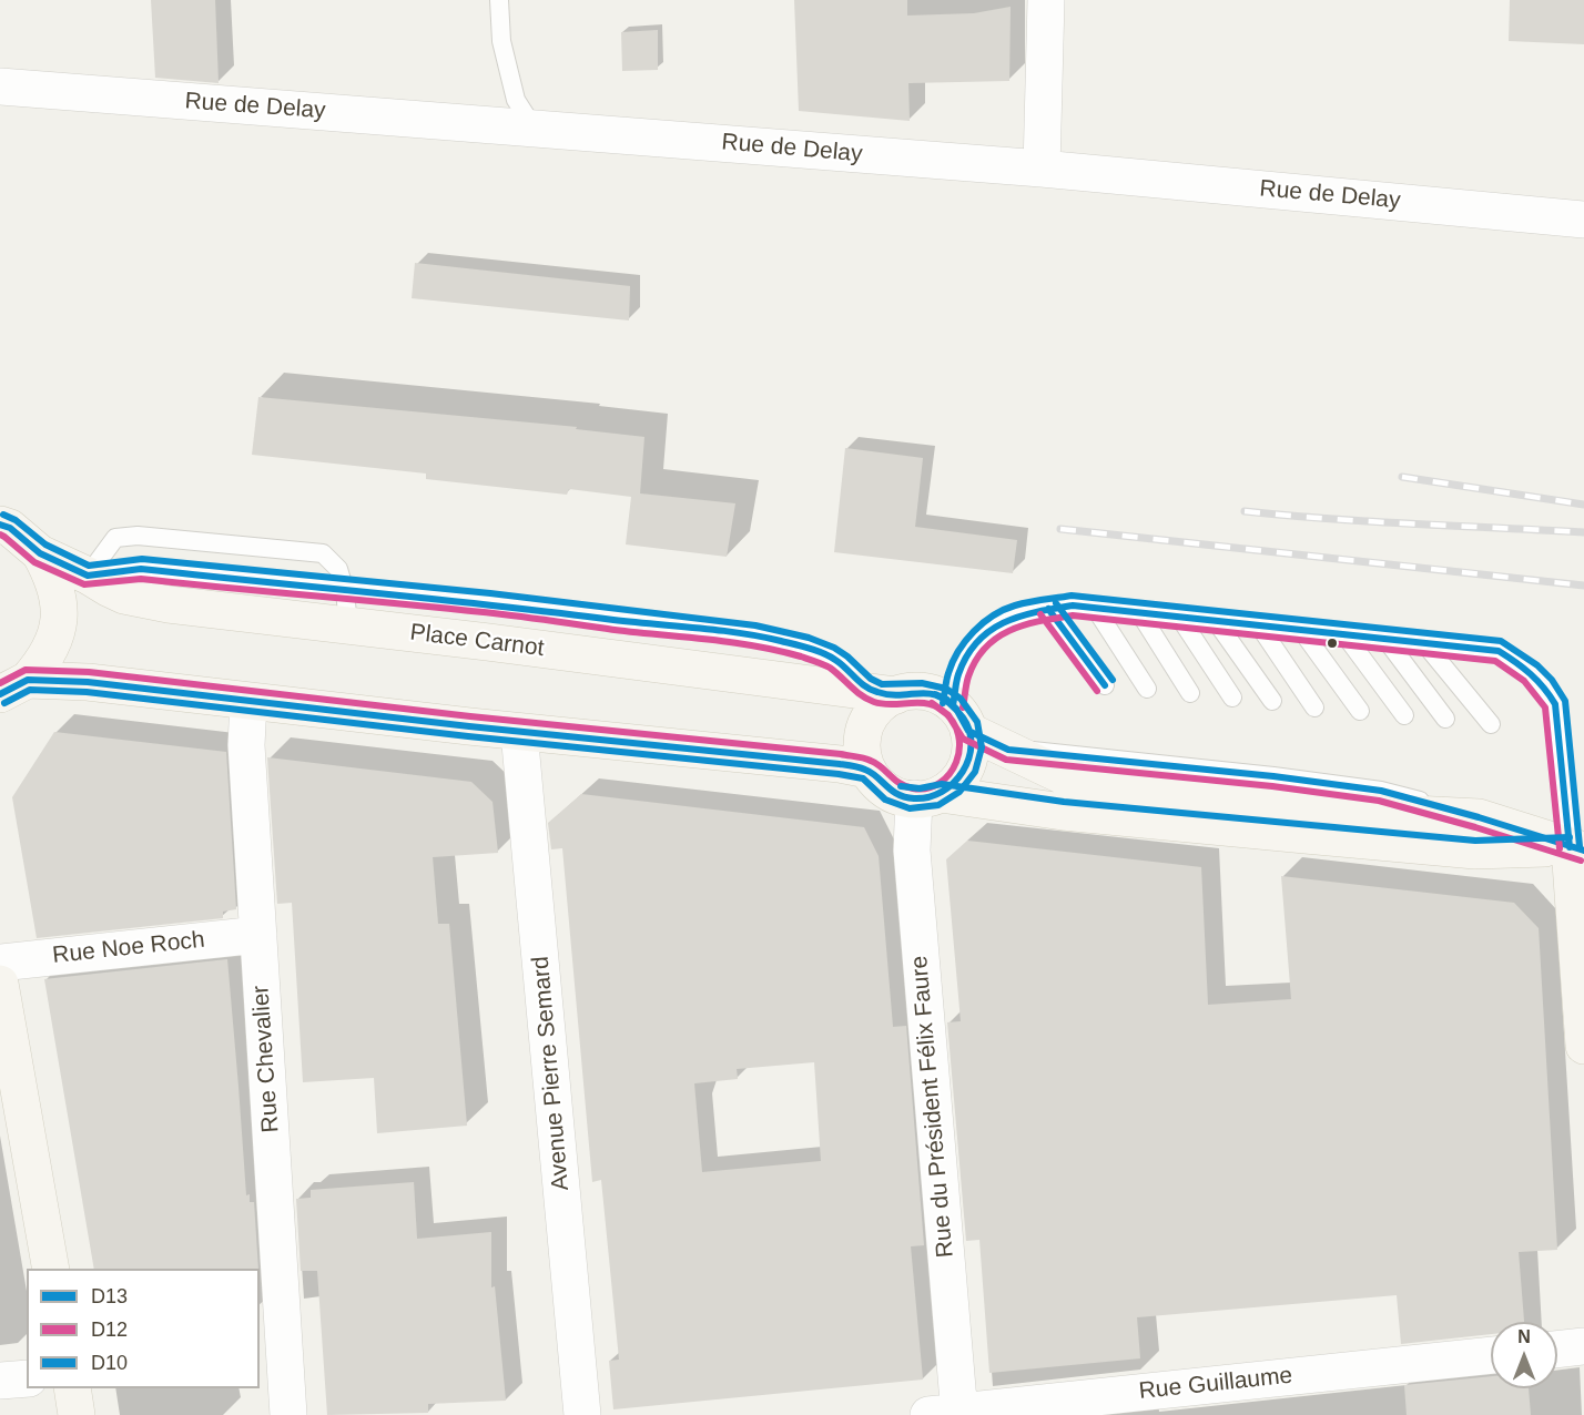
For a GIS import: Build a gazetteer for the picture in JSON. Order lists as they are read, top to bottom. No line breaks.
{"streets":{"main road":["Place Carnot"],"street":["Rue de Delay","Rue Noe Roch","Rue Chevalier","Avenue Pierre Semard","Rue du Président Félix Faure","Rue Guillaume"]},"crossings":[["Place Carnot","Rue Chevalier"],["Place Carnot","Avenue Pierre Semard"],["Place Carnot","Rue du Président Félix Faure"],["Rue Noe Roch","Rue Chevalier"],["Rue du Président Félix Faure","Rue Guillaume"]],"lines":["transit line D10","transit line D13","transit line D12"],"legend":["D13","D12","D10"],"north":"top"}
